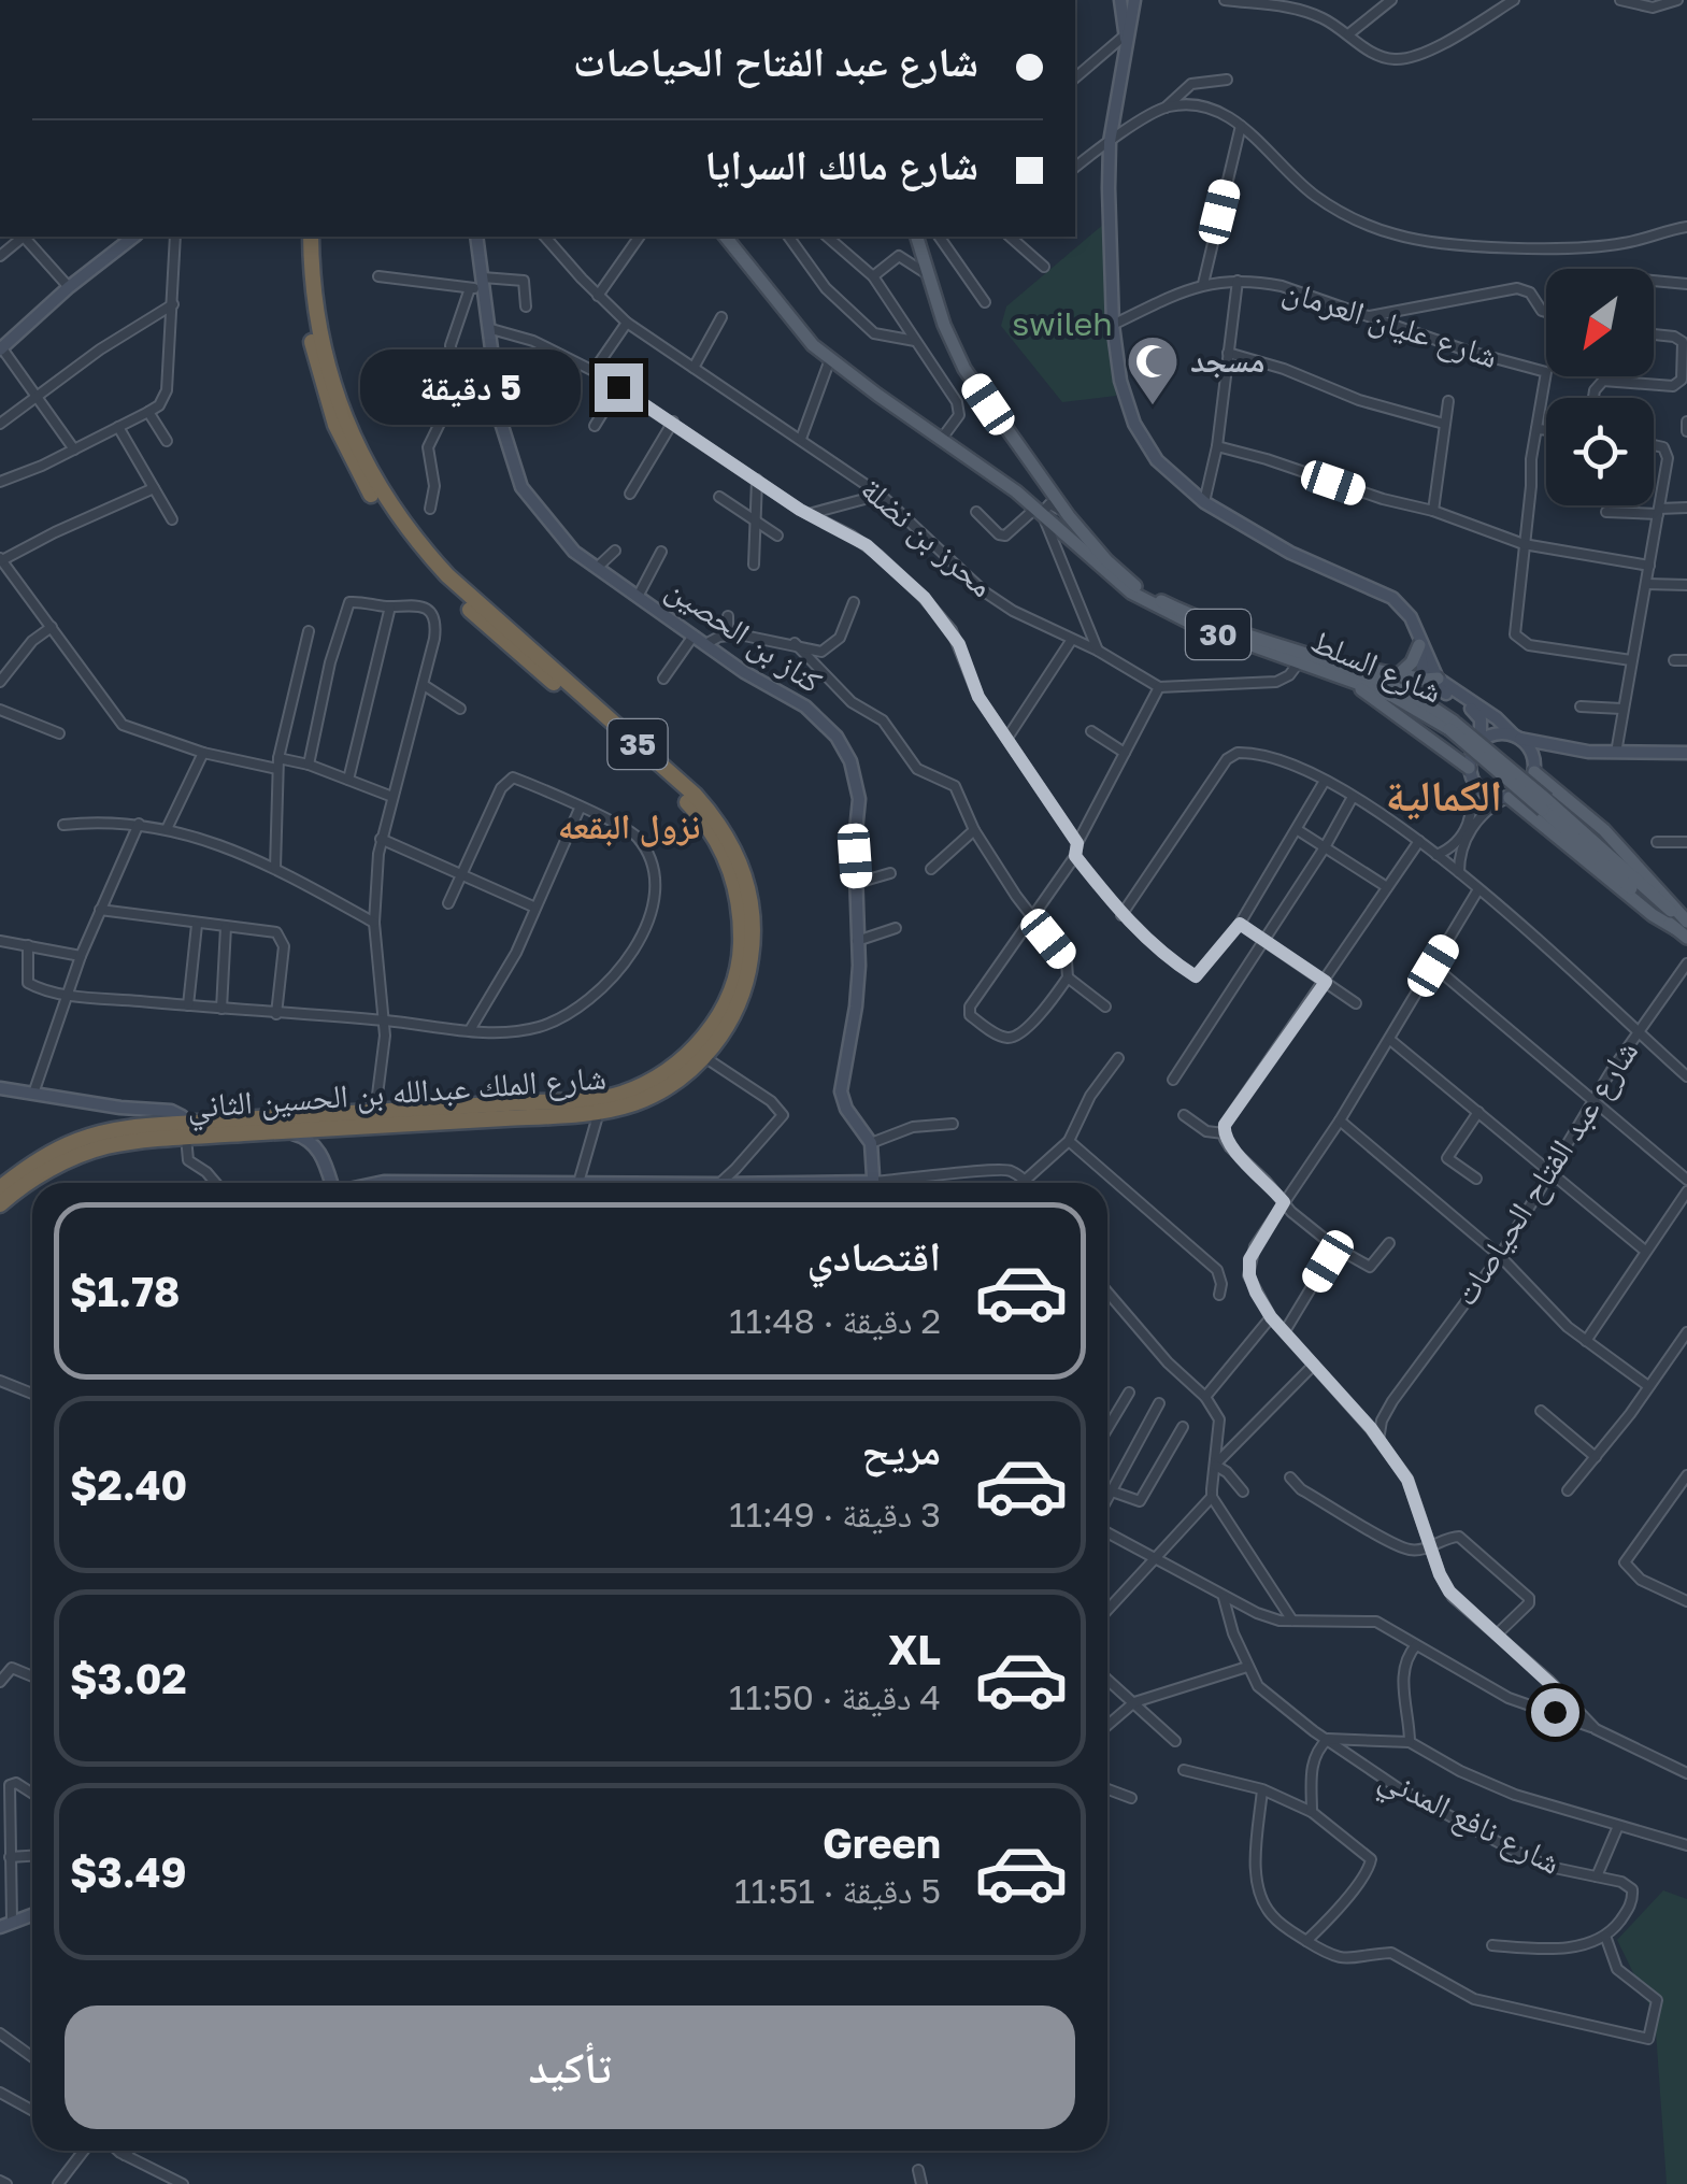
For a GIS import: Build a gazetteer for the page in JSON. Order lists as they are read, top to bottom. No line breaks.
{"streets":{"highway":["35","شارع الملك عبدالله بن الحسين الثاني"],"main road":["30","شارع السلط"],"street":["شارع عليان العرمان","محرز بن نضلة","كناز بن الحصين","شارع عبد الفتاح الحياصات","شارع نافع المدني"]},"crossings":[["30","شارع السلط"]],"districts":["الكمالية","نزول البقعه"],"parks":["swileh"],"places":{"mosque":["مسجد"]},"north":"bottom left","page":{"banner":["شارع عبد الفتاح الحياصات","شارع مالك السرايا"],"bubble":"5 دقيقة","list":[{"name":"اقتصادي","note":"2 دقيقة · 11:48","value":"$1.78"},{"name":"مريح","note":"3 دقيقة · 11:49","value":"$2.40"},{"name":"XL","note":"4 دقيقة · 11:50","value":"$3.02"},{"name":"Green","note":"5 دقيقة · 11:51","value":"$3.49"}],"buttons":"تأكيد"}}
